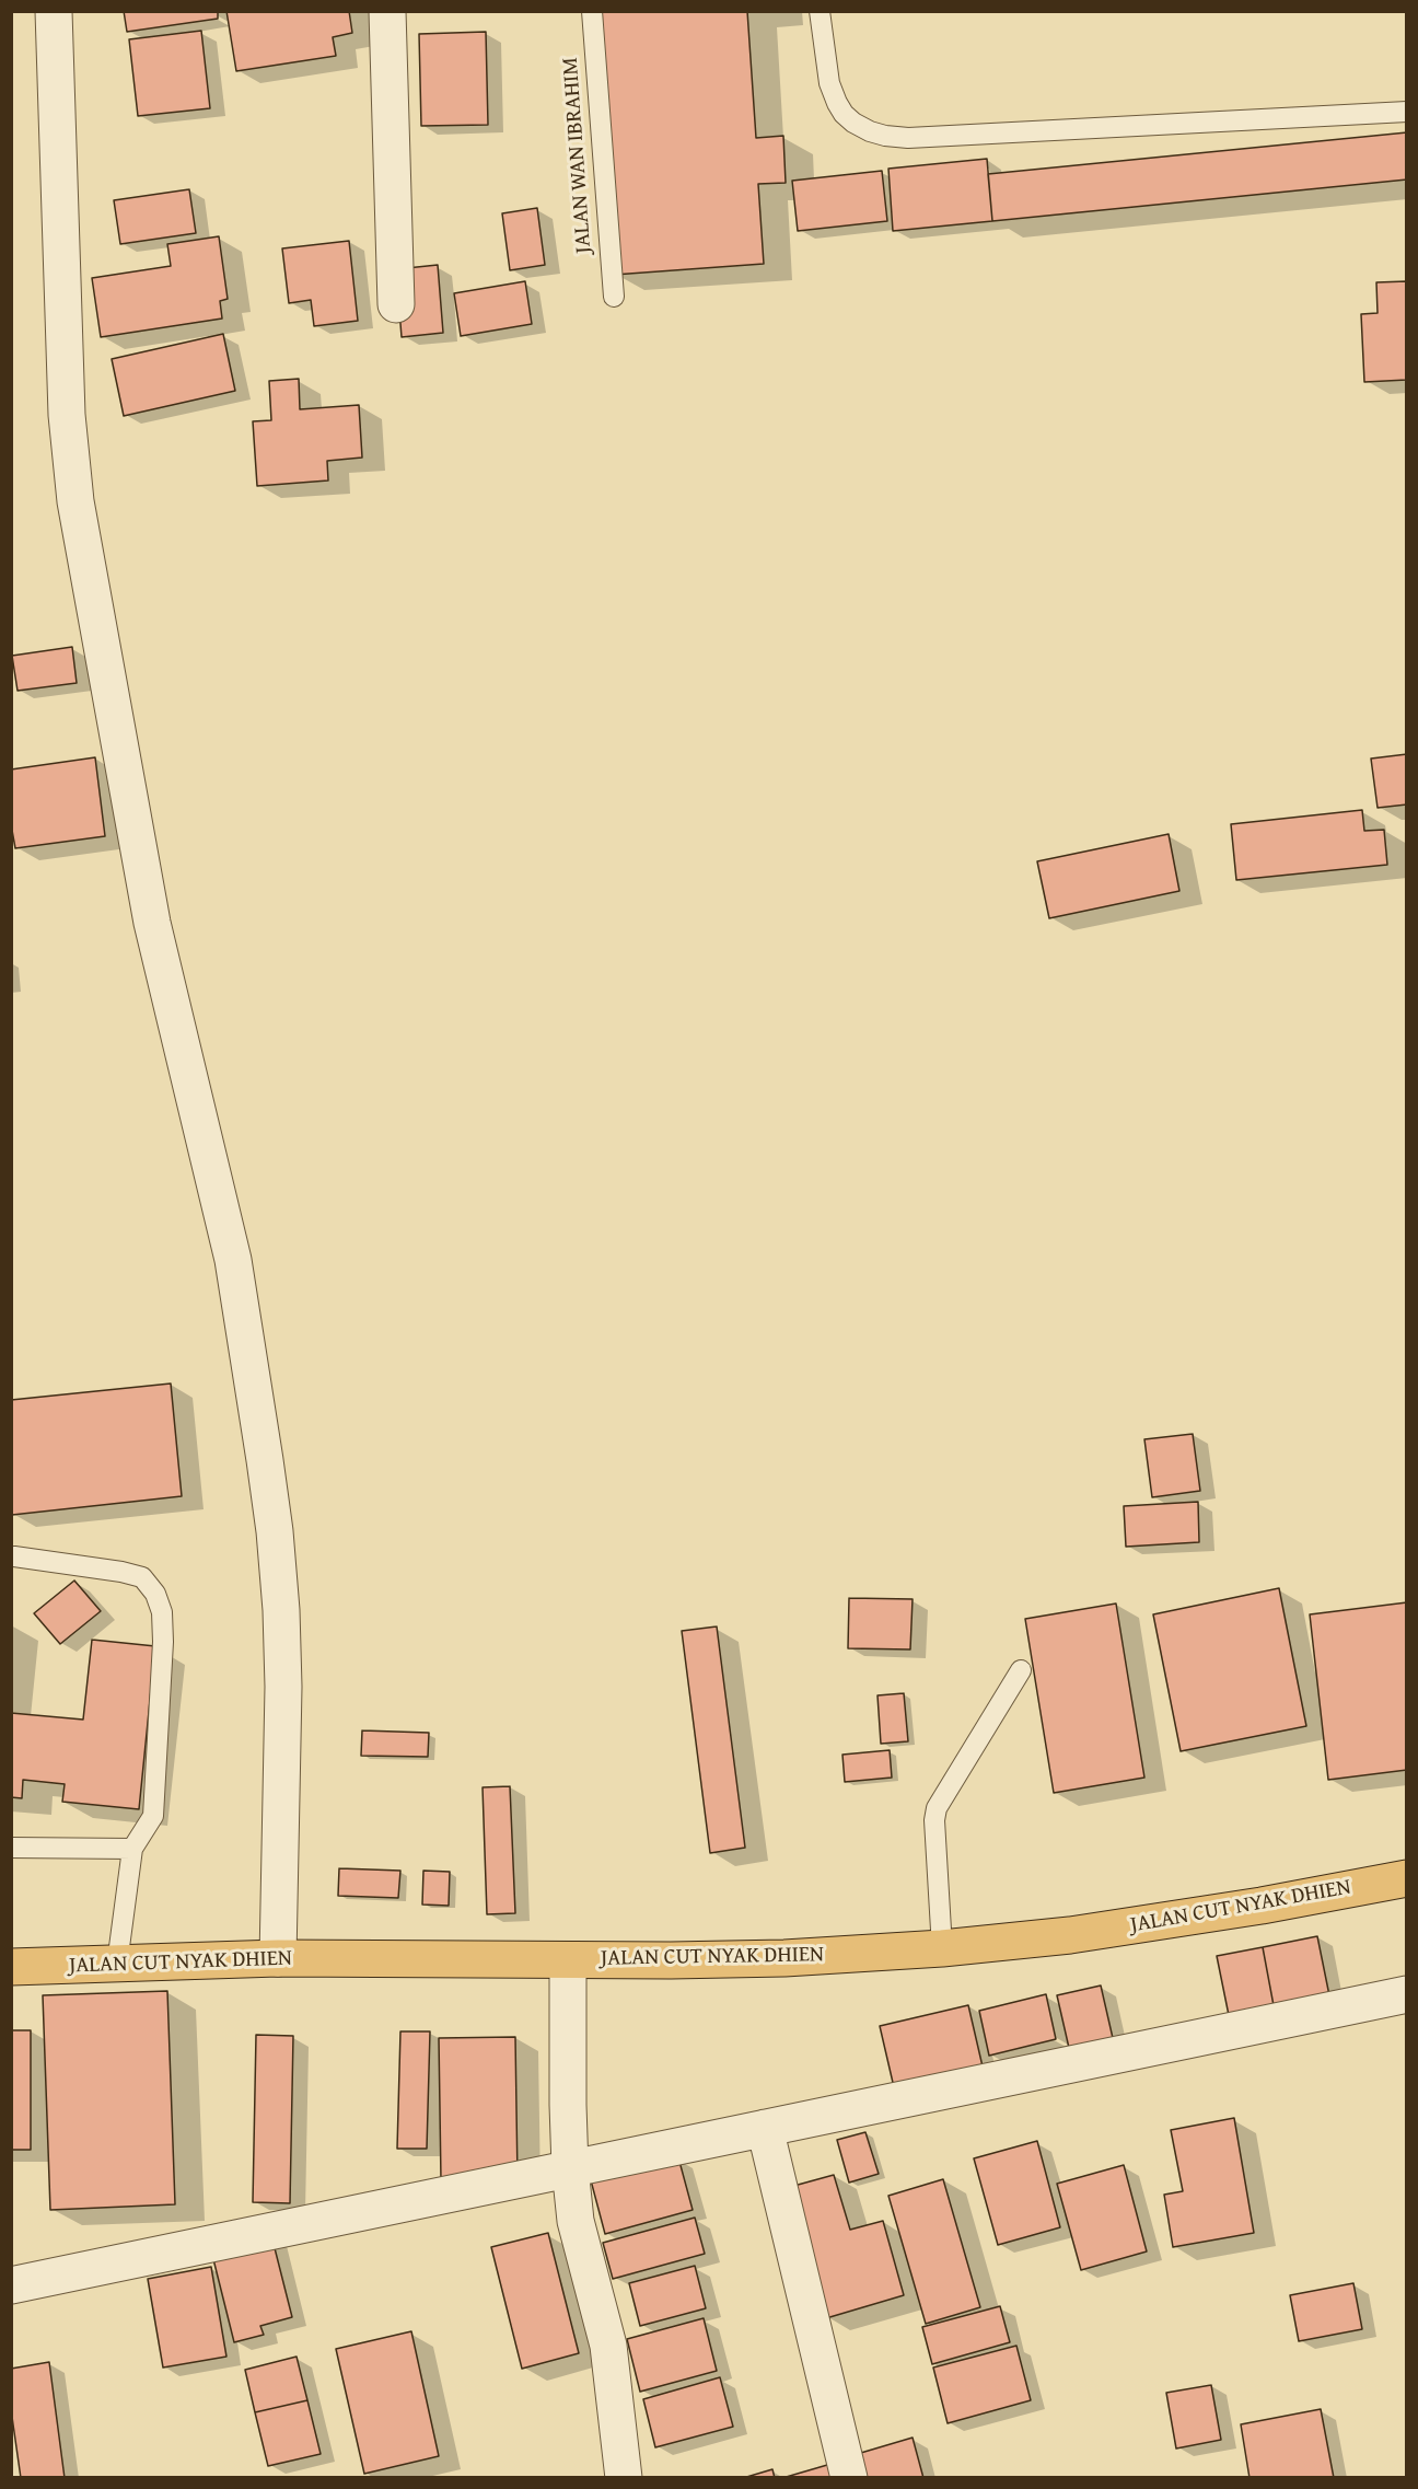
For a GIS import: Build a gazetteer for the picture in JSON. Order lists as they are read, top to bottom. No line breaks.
{"streets":{"main road":["JALAN CUT NYAK DHIEN"],"lane":["JALAN WAN IBRAHIM"]}}
